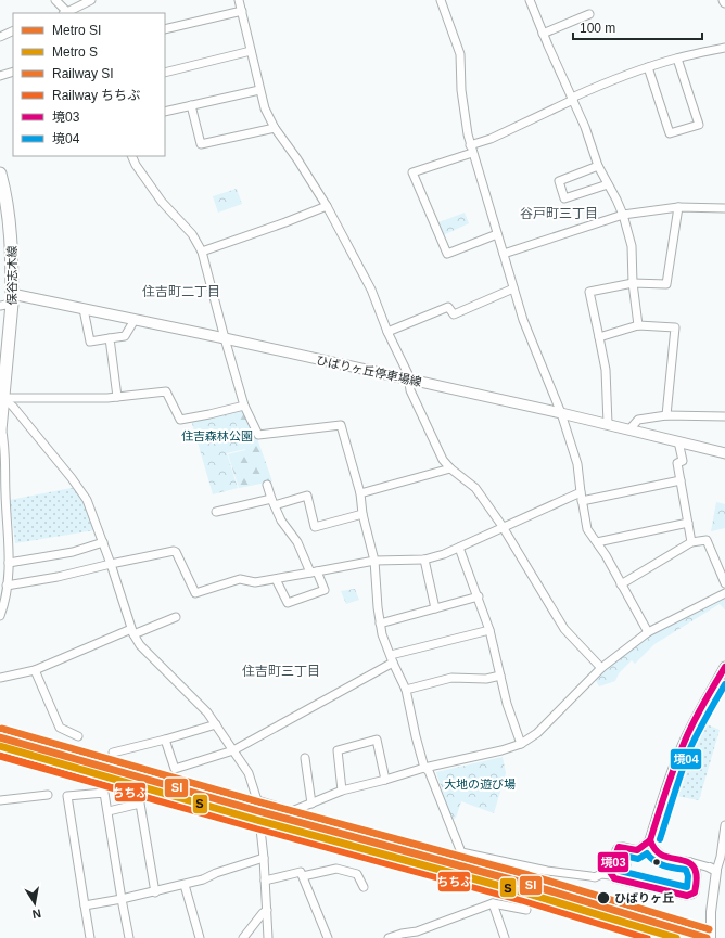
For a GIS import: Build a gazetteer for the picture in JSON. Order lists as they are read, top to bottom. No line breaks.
{"streets":{"main road":["保谷志木線","ひばりヶ丘停車場線"]},"crossings":[["保谷志木線","ひばりヶ丘停車場線"]],"districts":["谷戸町三丁目","住吉町二丁目","住吉町三丁目"],"parks":["住吉森林公園","大地の遊び場"],"places":["ひばりヶ丘"],"lines":["transit line 境03","transit line 境04","rail line SI","metro line SI","metro line S","rail line ちちぶ"],"legend":["Metro SI","Metro S","Railway SI","Railway ちちぶ","境03","境04"],"scale_bar":"100 m","north":"bottom"}
